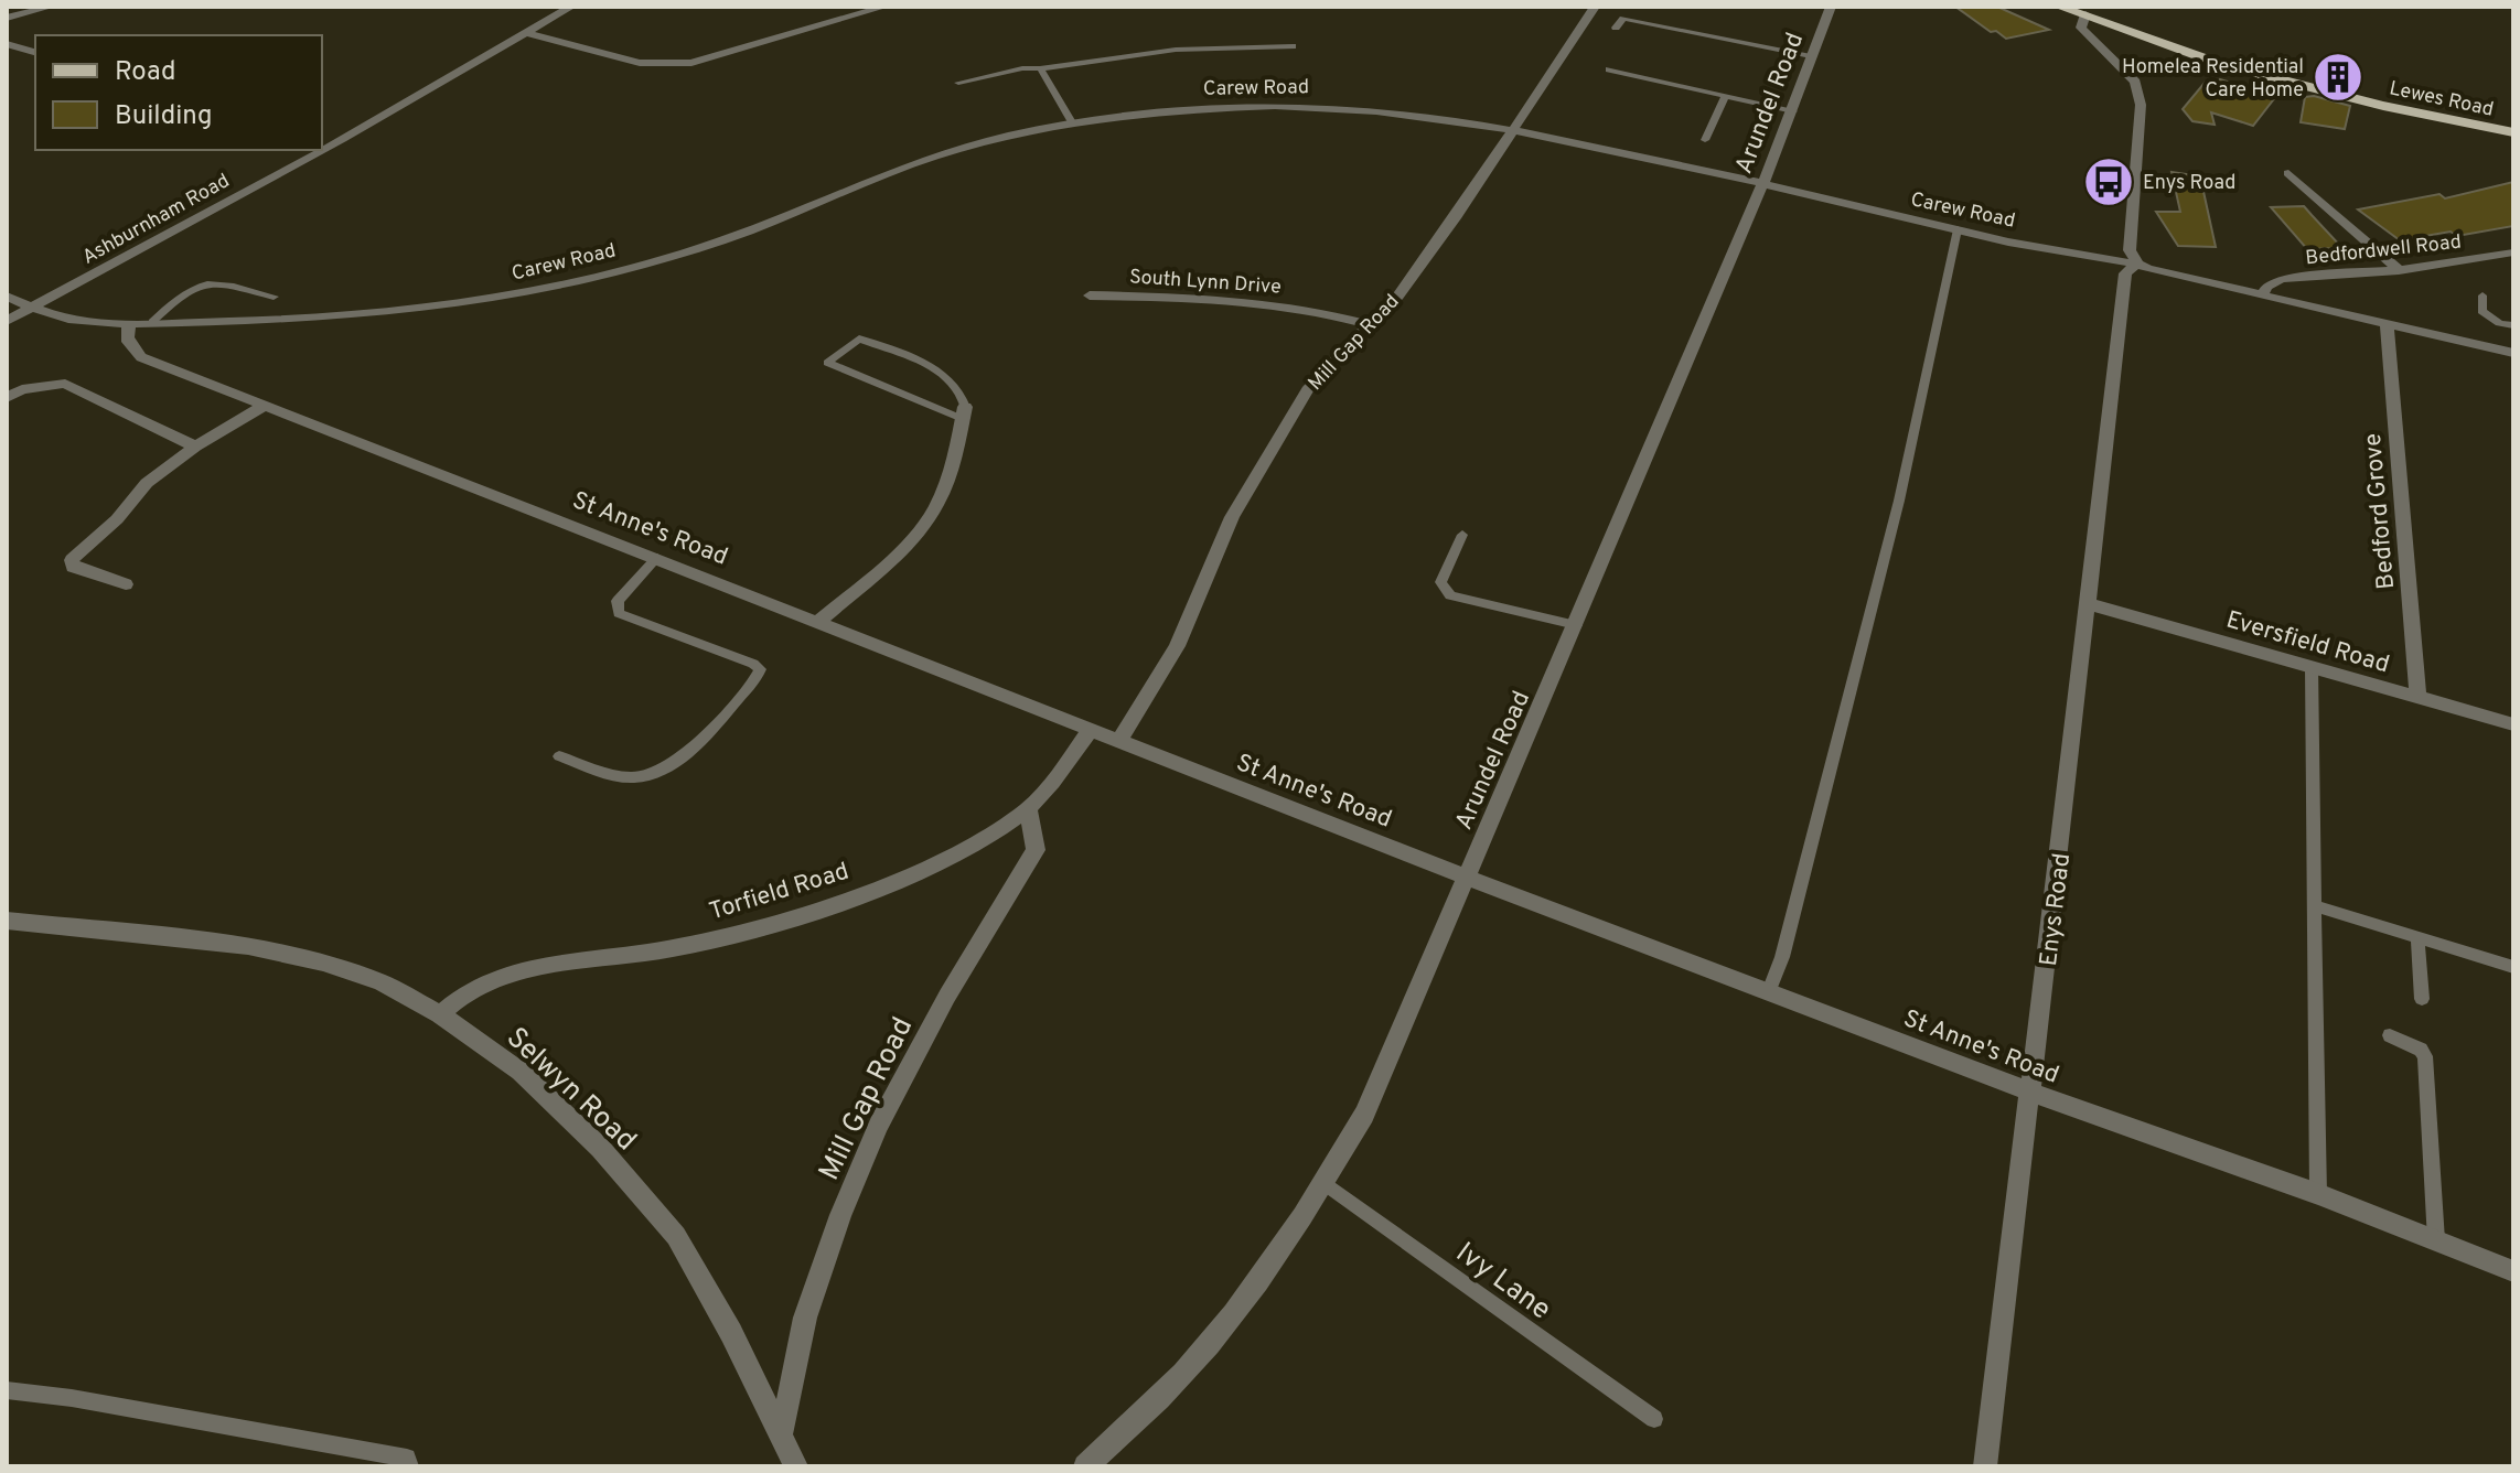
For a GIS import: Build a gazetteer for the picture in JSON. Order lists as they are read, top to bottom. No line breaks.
{"streets":{"main road":["Lewes Road"],"street":["Carew Road","Arundel Road","Ashburnham Road","Bedfordwell Road","South Lynn Drive","Mill Gap Road","Bedford Grove","St Anne's Road","Eversfield Road","Torfield Road","Enys Road","Selwyn Road"],"lane":["Ivy Lane"]},"crossings":[["Carew Road","Arundel Road"],["Carew Road","Ashburnham Road"],["Carew Road","Bedfordwell Road"],["Carew Road","Mill Gap Road"],["Carew Road","Bedford Grove"],["Carew Road","St Anne's Road"],["Carew Road","Enys Road"],["Lewes Road","Enys Road"],["Arundel Road","St Anne's Road"],["Arundel Road","Ivy Lane"],["South Lynn Drive","Mill Gap Road"],["Mill Gap Road","St Anne's Road"],["Mill Gap Road","Torfield Road"],["Mill Gap Road","Selwyn Road"],["Bedford Grove","Eversfield Road"],["St Anne's Road","Torfield Road"],["St Anne's Road","Enys Road"],["Eversfield Road","Enys Road"],["Torfield Road","Selwyn Road"]],"places":{"building":["Homelea Residential Care Home"],"bus stop":["Enys Road"]},"legend":["Road","Building"]}
